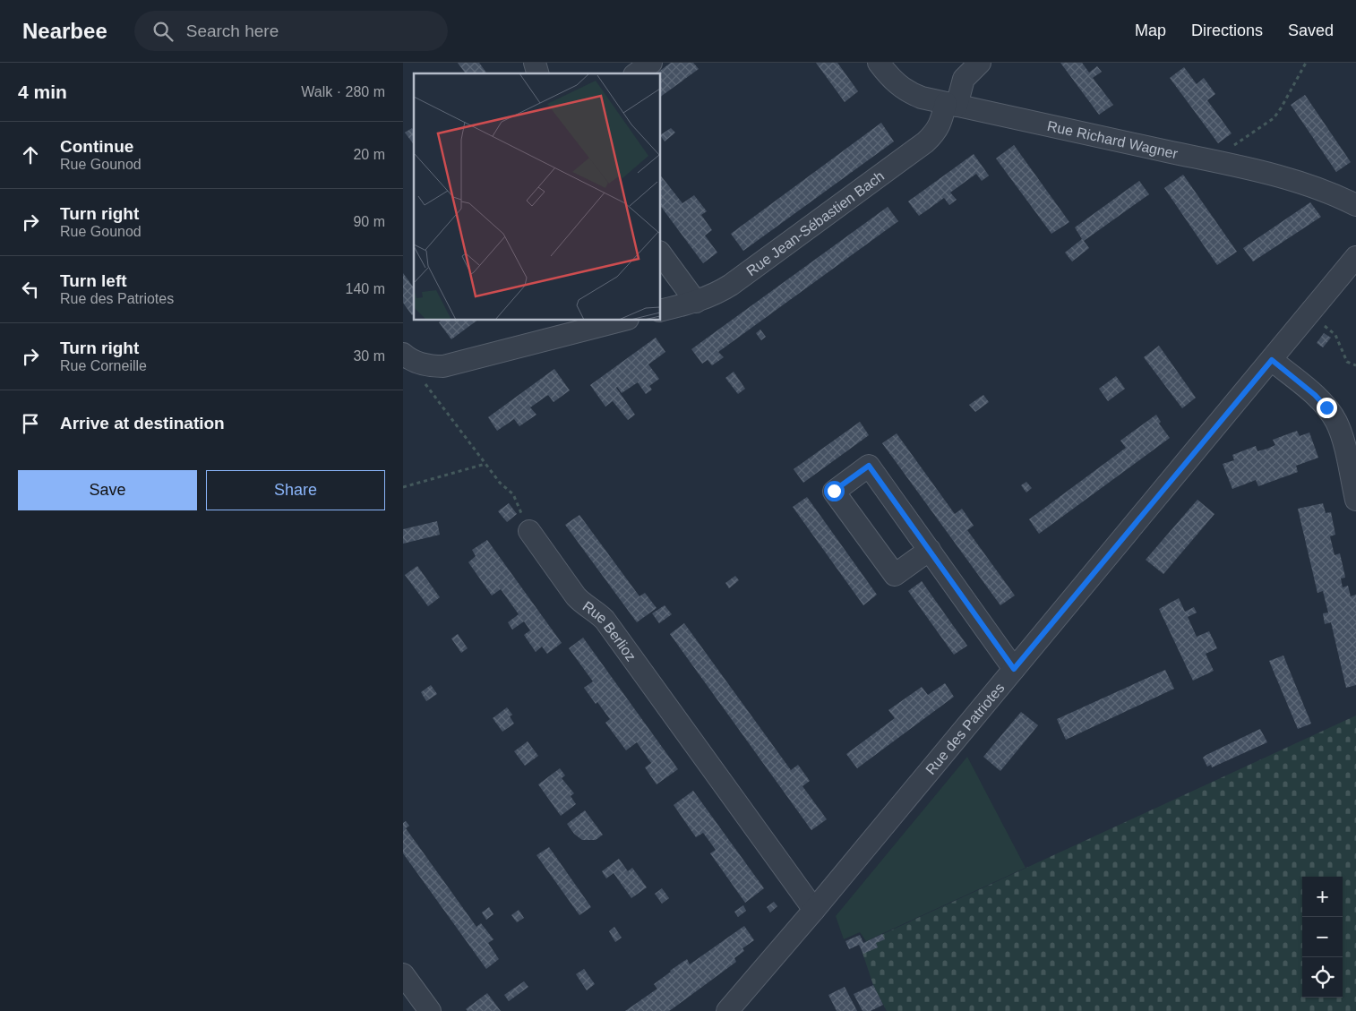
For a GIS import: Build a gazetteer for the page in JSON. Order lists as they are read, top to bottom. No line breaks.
{"streets":{"street":["Rue Richard Wagner","Rue Jean-Sébastien Bach","Rue Berlioz","Rue des Patriotes"]},"crossings":[["Rue Richard Wagner","Rue Jean-Sébastien Bach"],["Rue Berlioz","Rue des Patriotes"]],"page":{"header":"Nearbee","search":"Search here","nav":["Map","Directions","Saved"],"heading":["4 min","Walk · 280 m"],"list":[["Continue","Rue Gounod","20 m"],["Turn right","Rue Gounod","90 m"],["Turn left","Rue des Patriotes","140 m"],["Turn right","Rue Corneille","30 m"],"Arrive at destination"],"buttons":["Save","Share"],"map_buttons":["+","−"]}}
